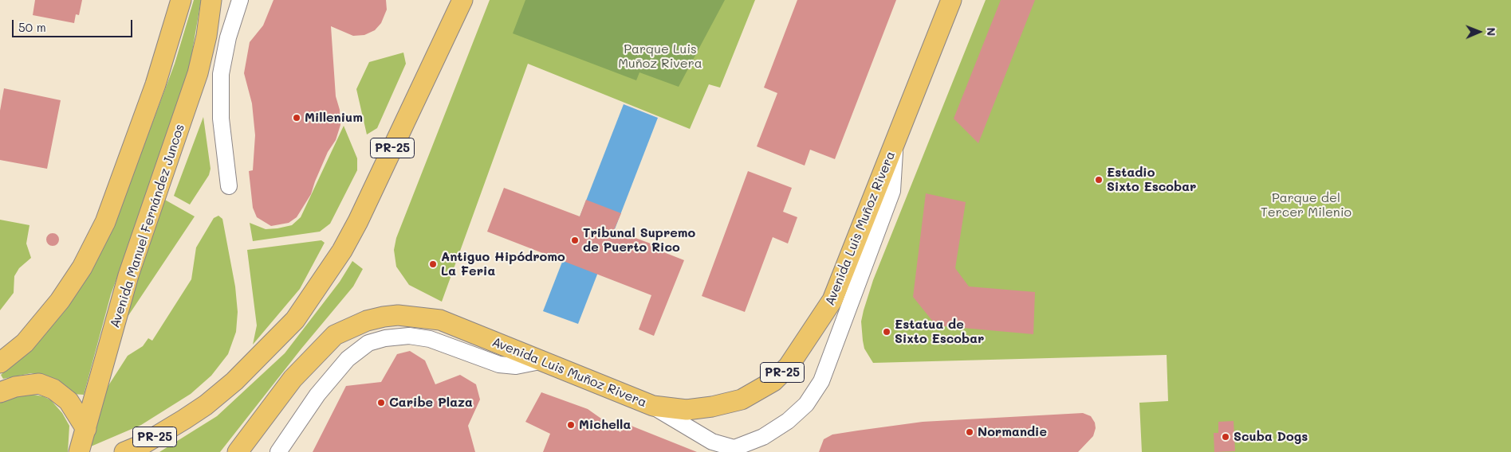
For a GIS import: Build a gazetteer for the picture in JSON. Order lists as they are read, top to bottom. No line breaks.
{"streets":{"main road":["PR-25","Avenida Manuel Fernández Juncos","Avenida Luis Muñoz Rivera"]},"parks":["Parque Luis Muñoz Rivera","Parque del Tercer Milenio"],"places":["Millenium","Estadio Sixto Escobar","Tribunal Supremo de Puerto Rico","Antiguo Hipódromo La Feria","Estatua de Sixto Escobar","Caribe Plaza","Michella","Normandie","Scuba Dogs"],"scale_bar":"50 m","north":"right"}
